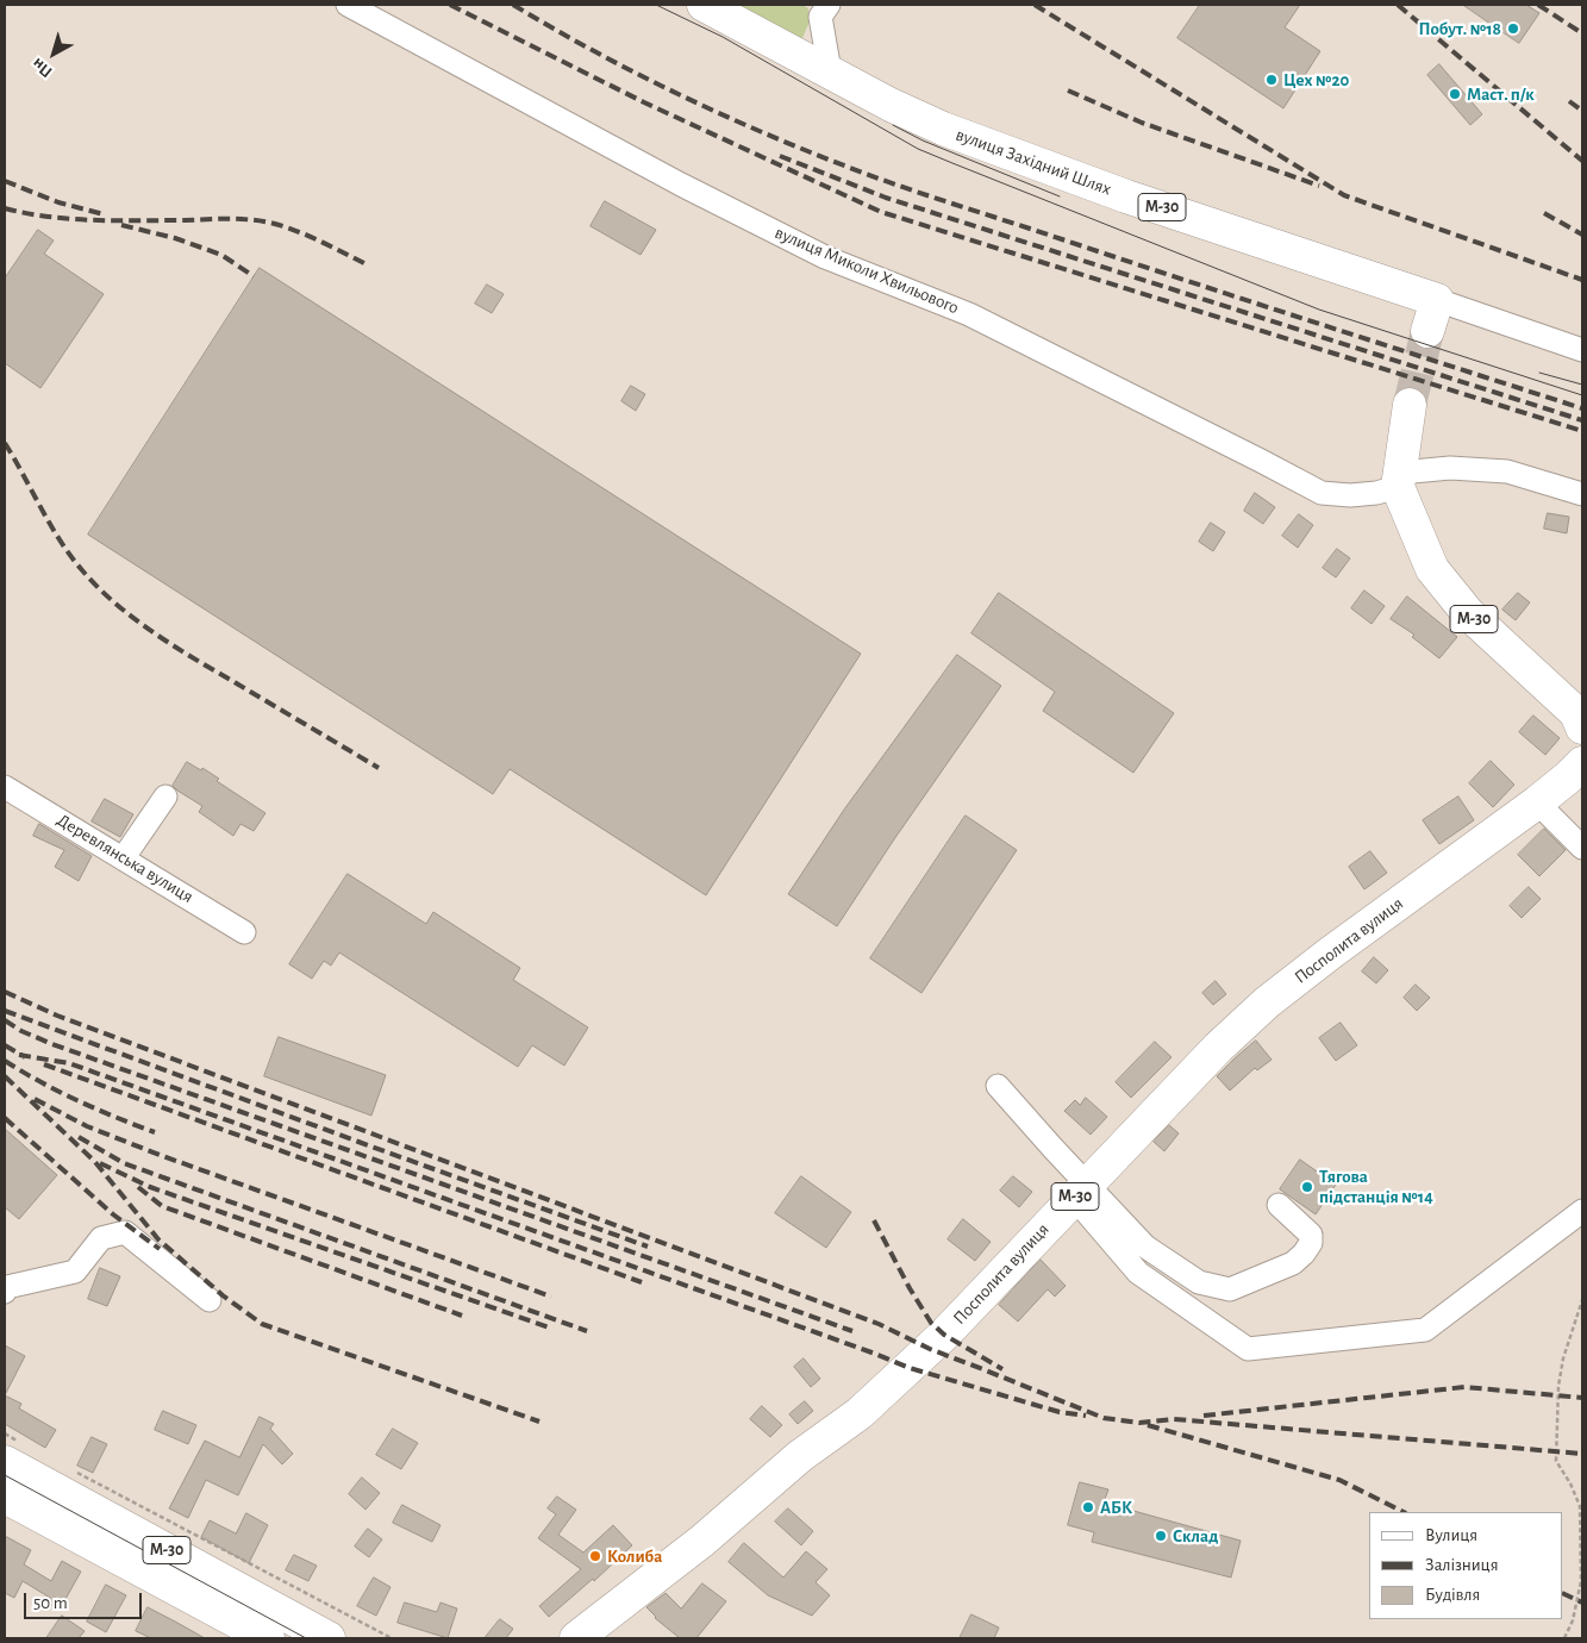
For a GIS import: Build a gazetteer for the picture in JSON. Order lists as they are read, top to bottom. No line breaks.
{"streets":{"highway":["вулиця Західний Шлях","М-30","Посполита вулиця"],"street":["вулиця Миколи Хвильового","Деревлянська вулиця"]},"crossings":[["М-30","вулиця Миколи Хвильового"]],"places":["Побут. №18","Цех №20","Маст. п/к","Тягова пiдстанцiя №14","АБК","Склад","Колиба"],"legend":["Вулиця","Залізниця","Будівля"],"scale_bar":"50 m","north":"bottom left"}
